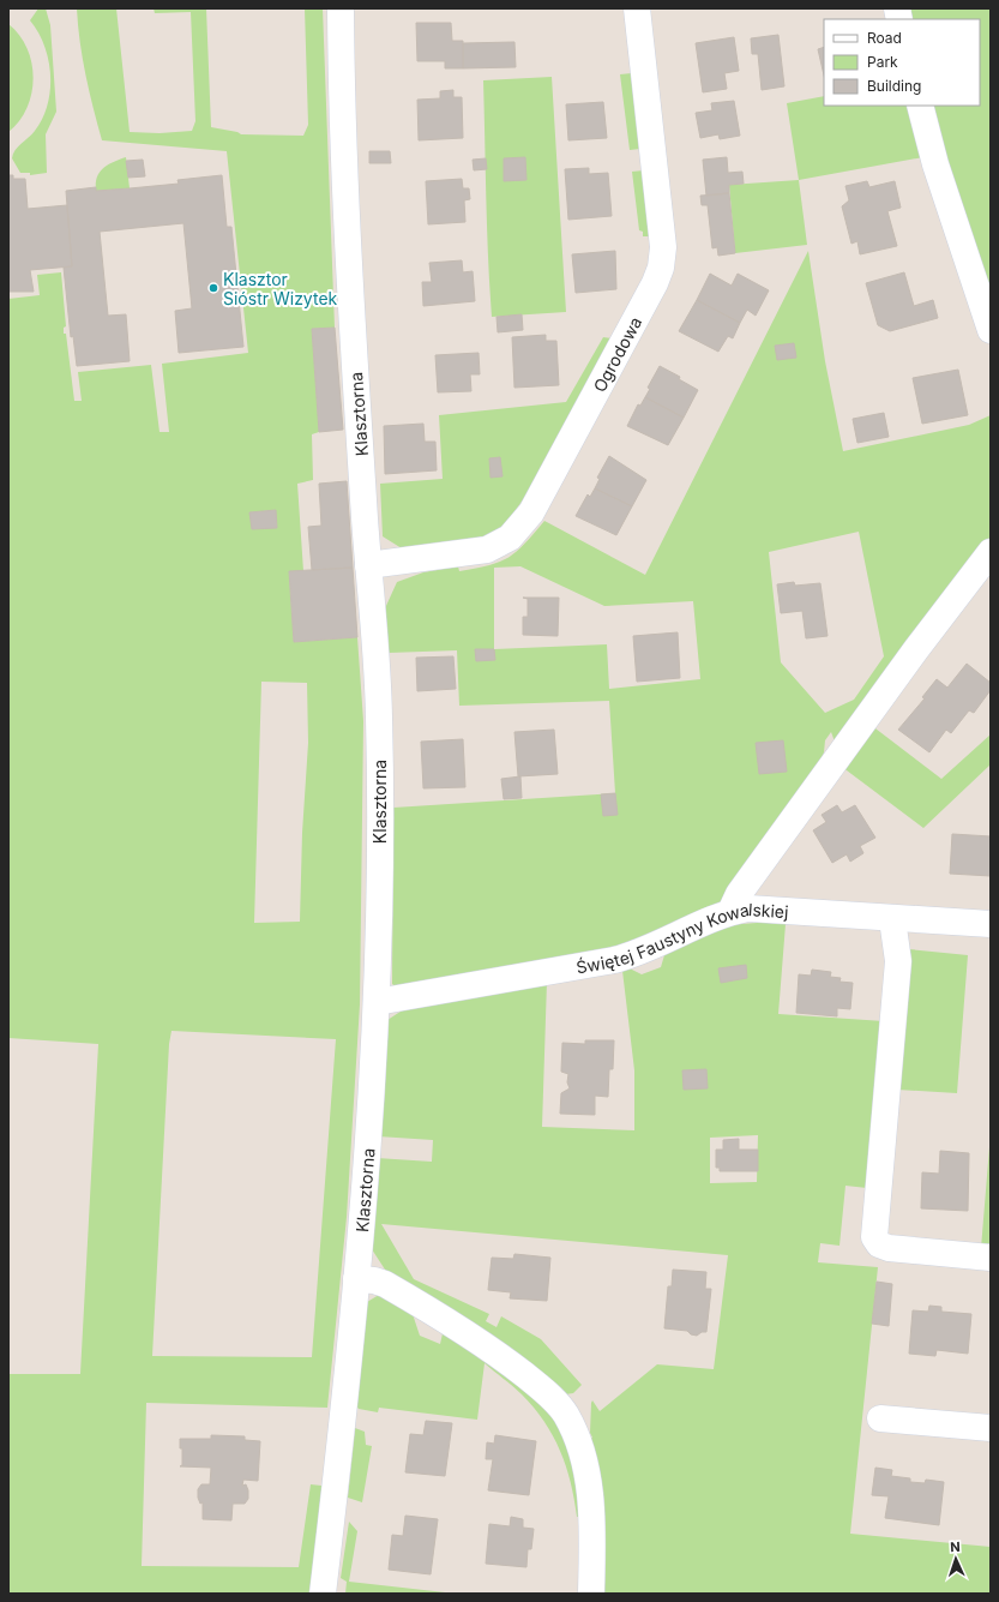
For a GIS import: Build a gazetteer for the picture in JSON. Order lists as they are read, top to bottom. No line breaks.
{"streets":{"street":["Ogrodowa","Klasztorna","Świętej Faustyny Kowalskiej"]},"crossings":[["Ogrodowa","Klasztorna"],["Klasztorna","Świętej Faustyny Kowalskiej"]],"places":["Klasztor Sióstr Wizytek"],"legend":["Road","Park","Building"],"north":"top"}
